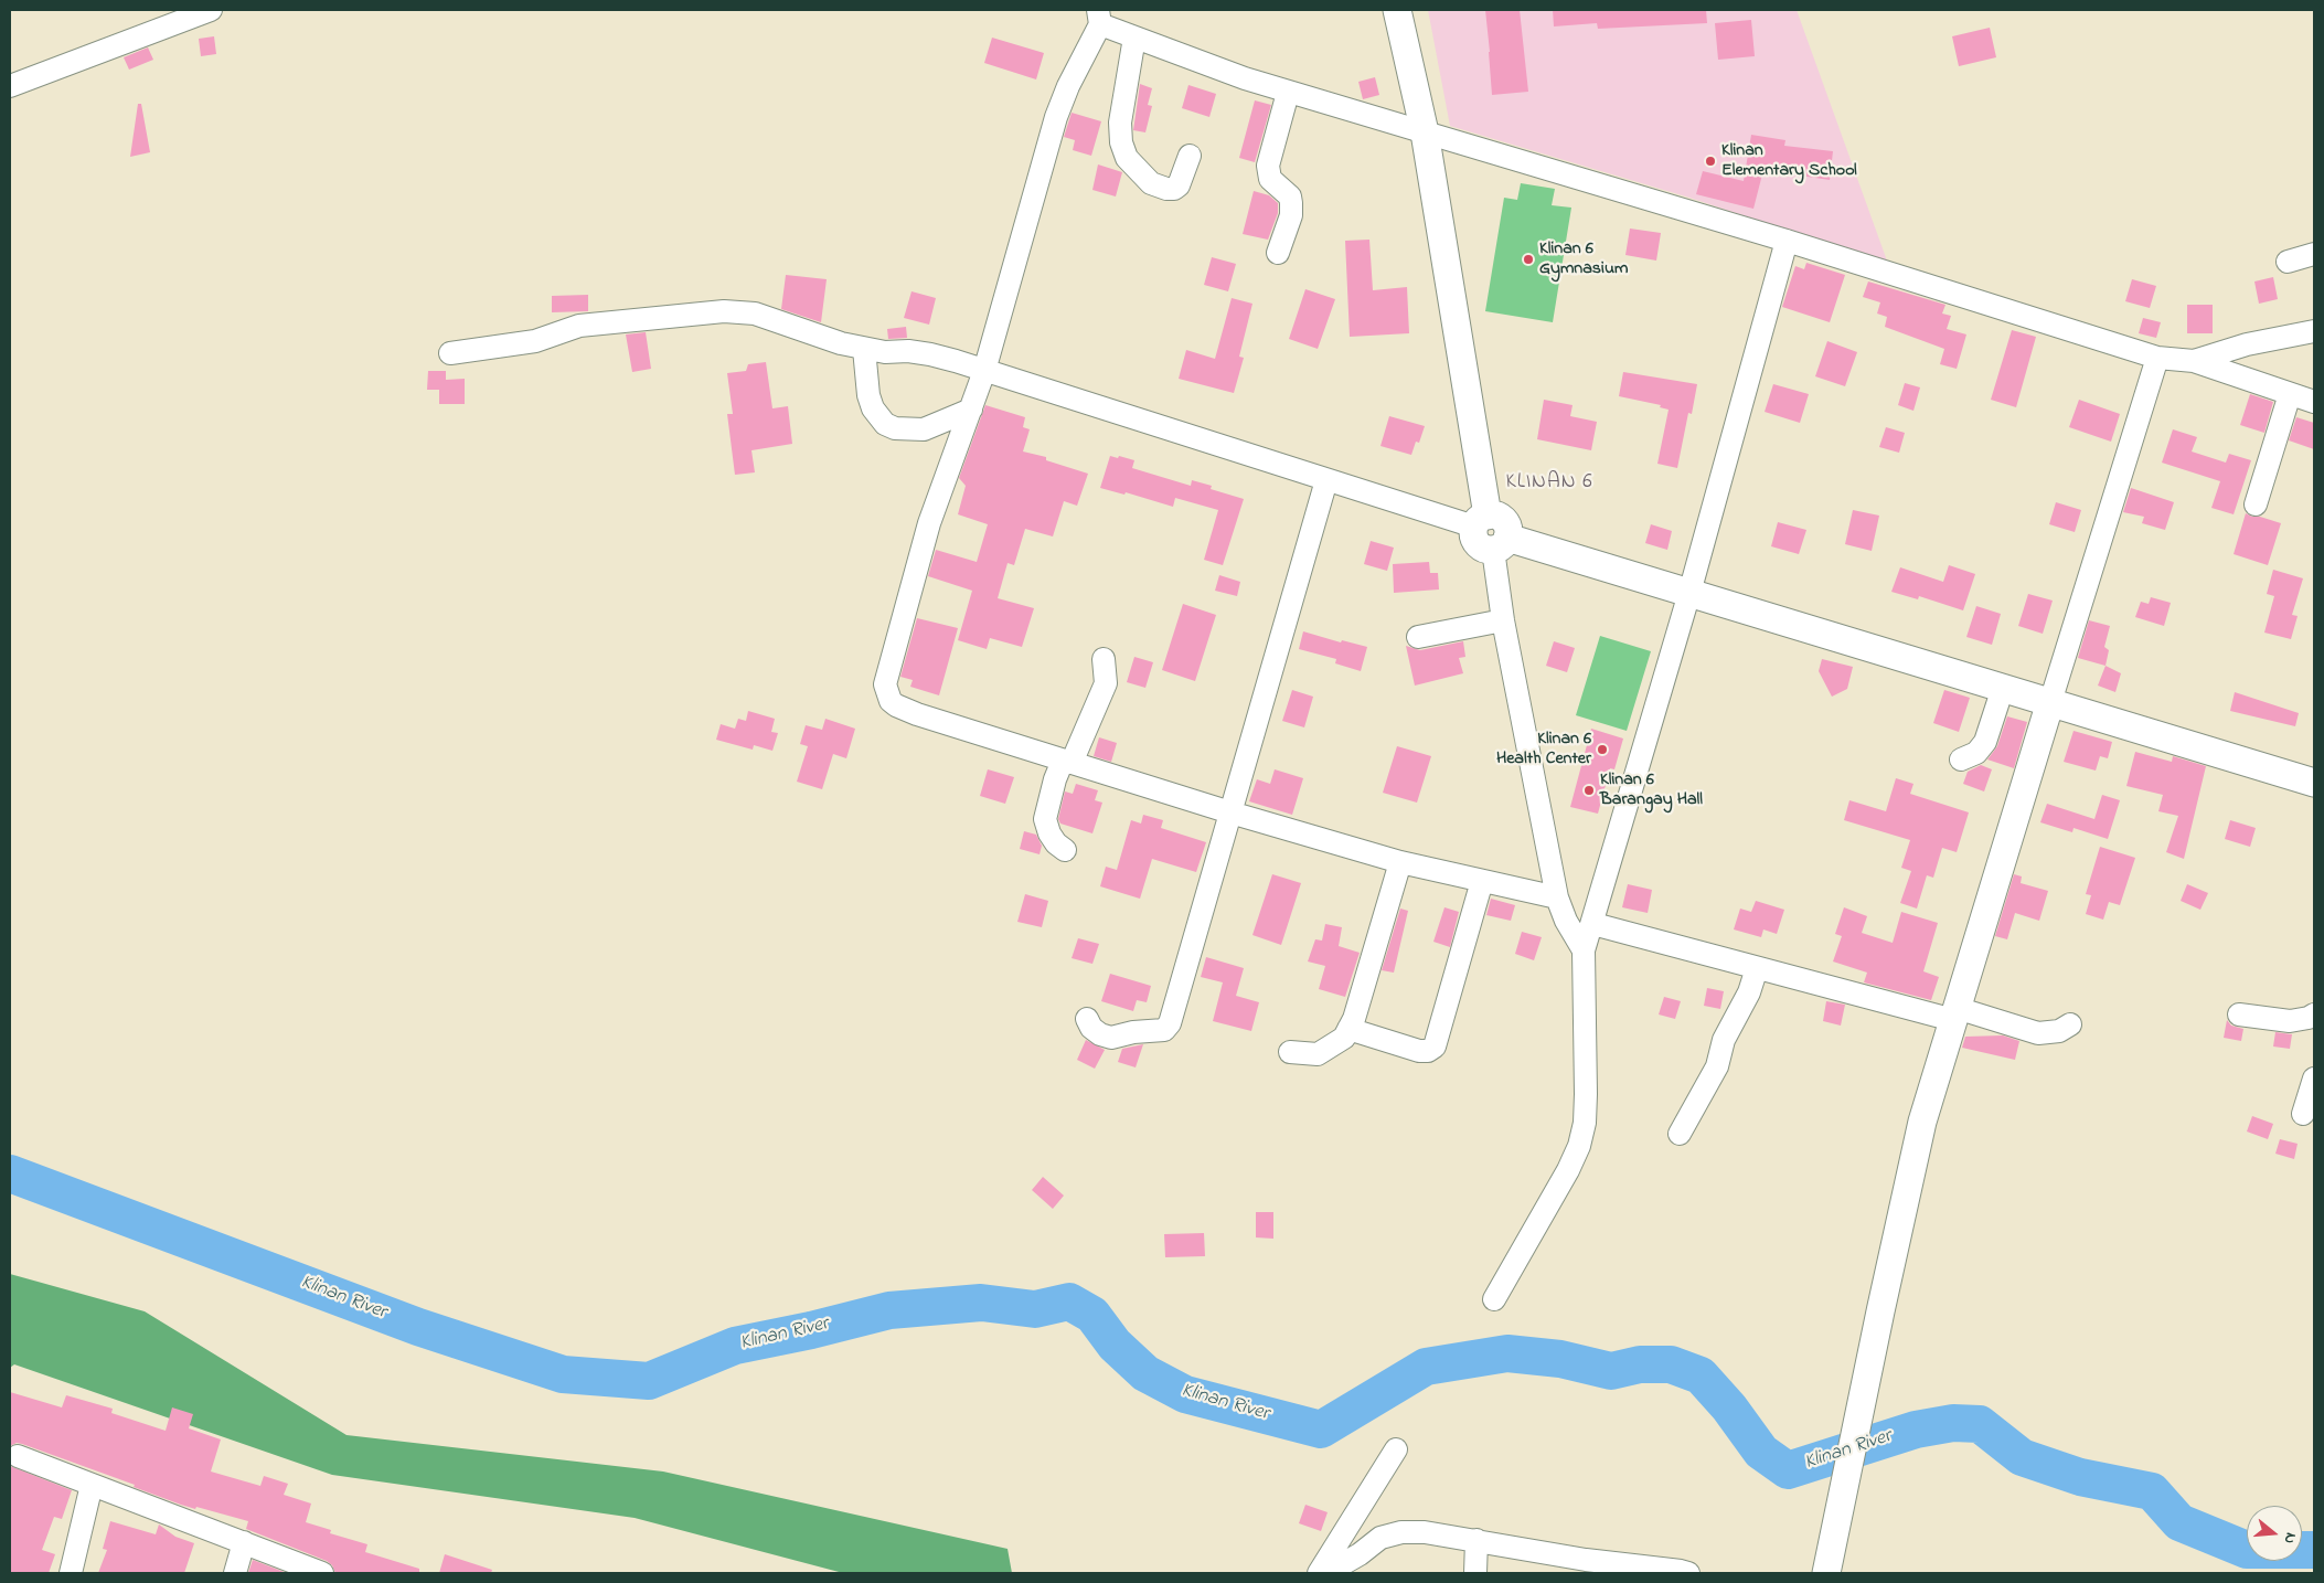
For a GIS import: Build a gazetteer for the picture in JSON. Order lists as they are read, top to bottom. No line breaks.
{"districts":["KLINAN 6"],"water":["Klinan River"],"places":["Klinan Elementary School","Klinan 6 Gymnasium","Klinan 6 Health Center","Klinan 6 Barangay Hall"],"north":"right"}
